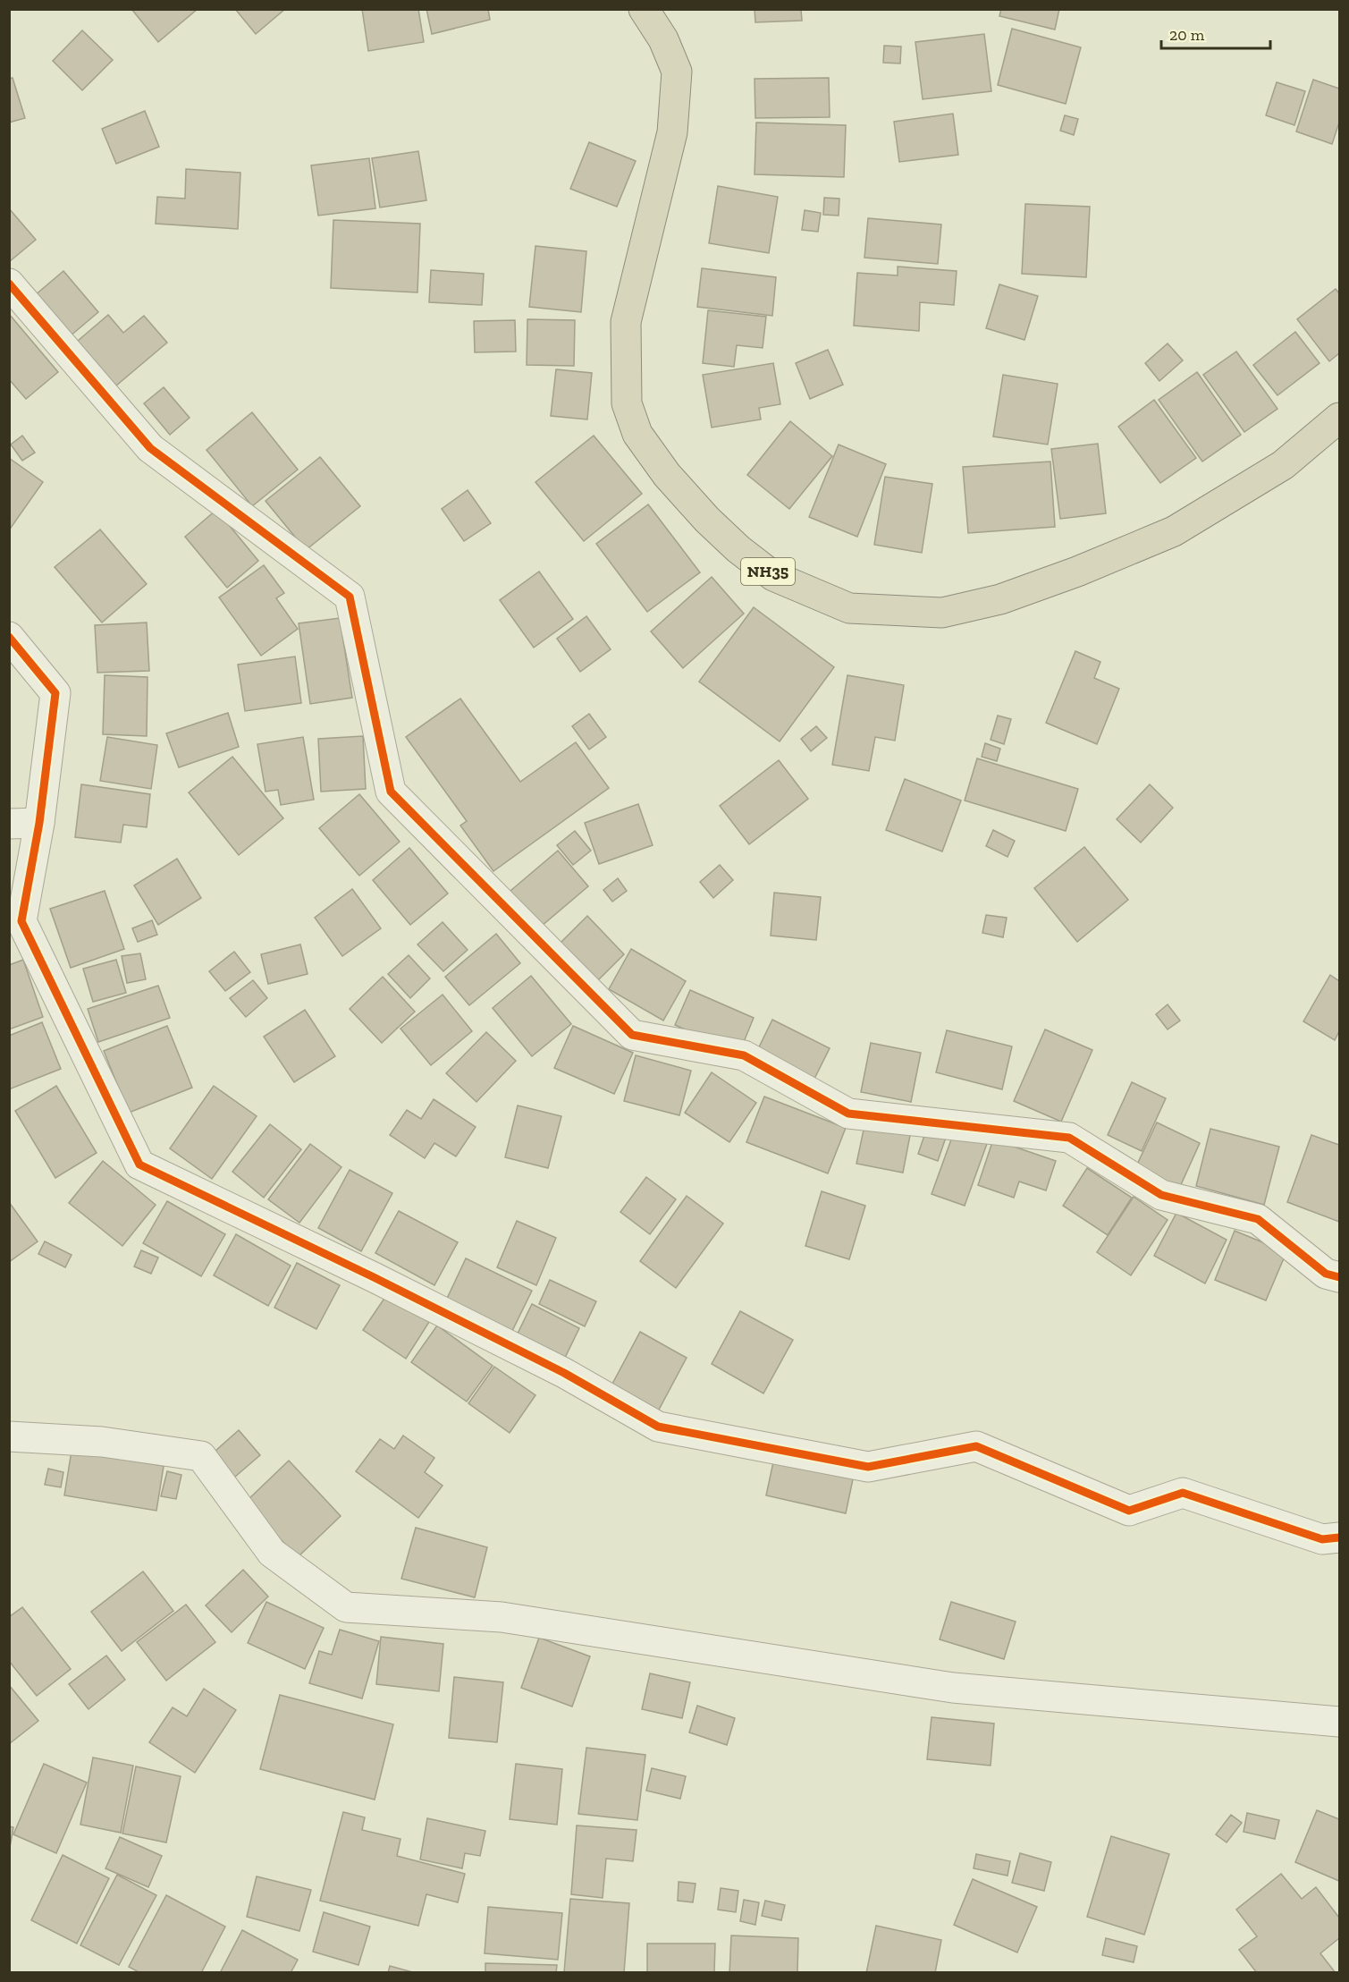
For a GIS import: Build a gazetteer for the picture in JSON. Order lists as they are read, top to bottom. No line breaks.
{"streets":{"highway":["NH35"]},"scale_bar":"20 m"}
